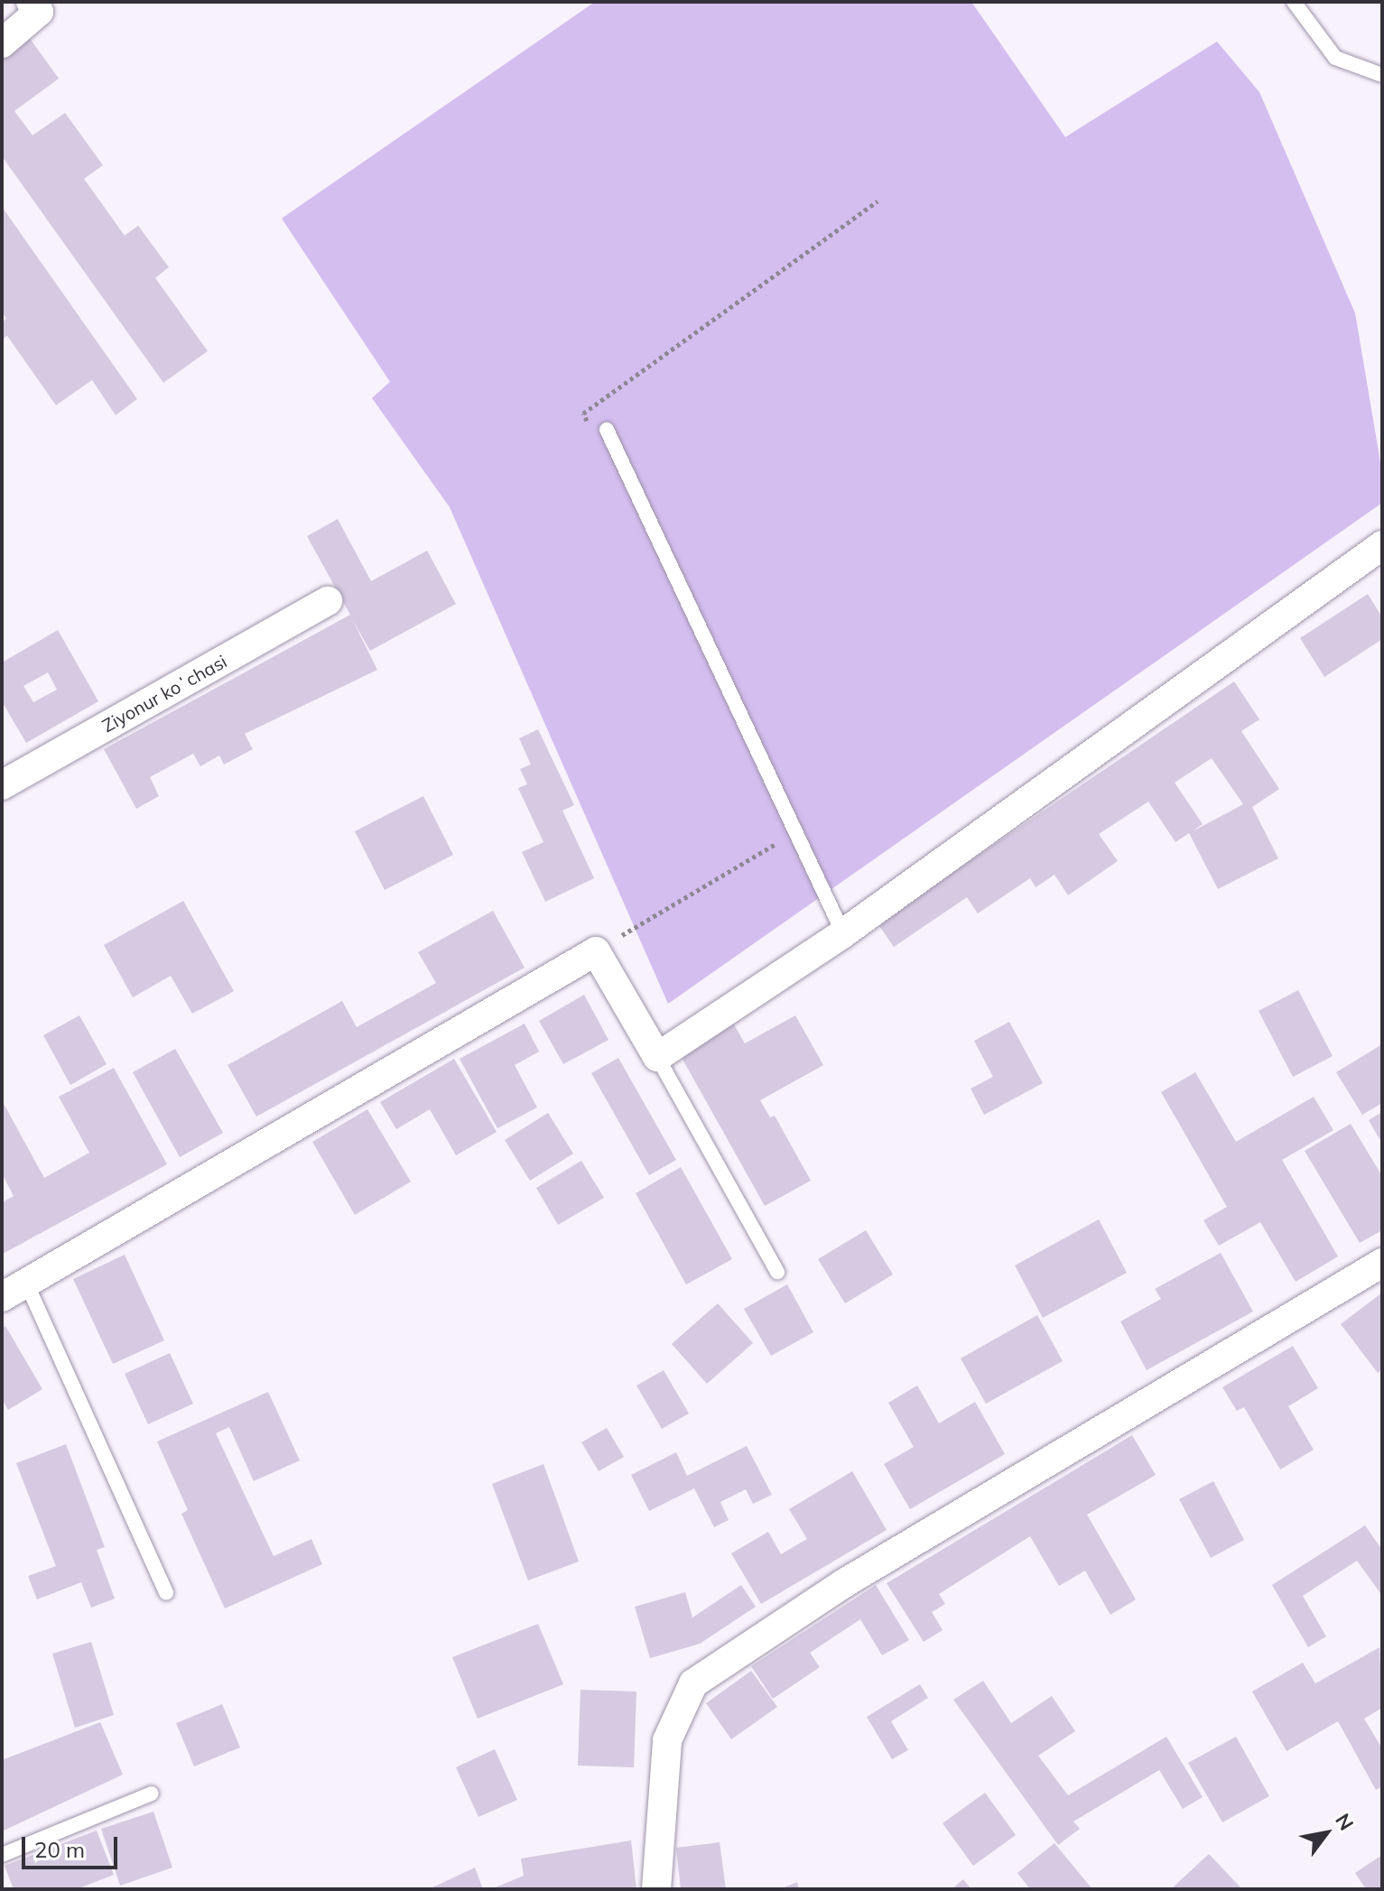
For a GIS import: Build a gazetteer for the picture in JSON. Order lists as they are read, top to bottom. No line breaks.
{"streets":{"street":["Ziyonur koʻchasi"]},"scale_bar":"20 m","north":"top right"}
